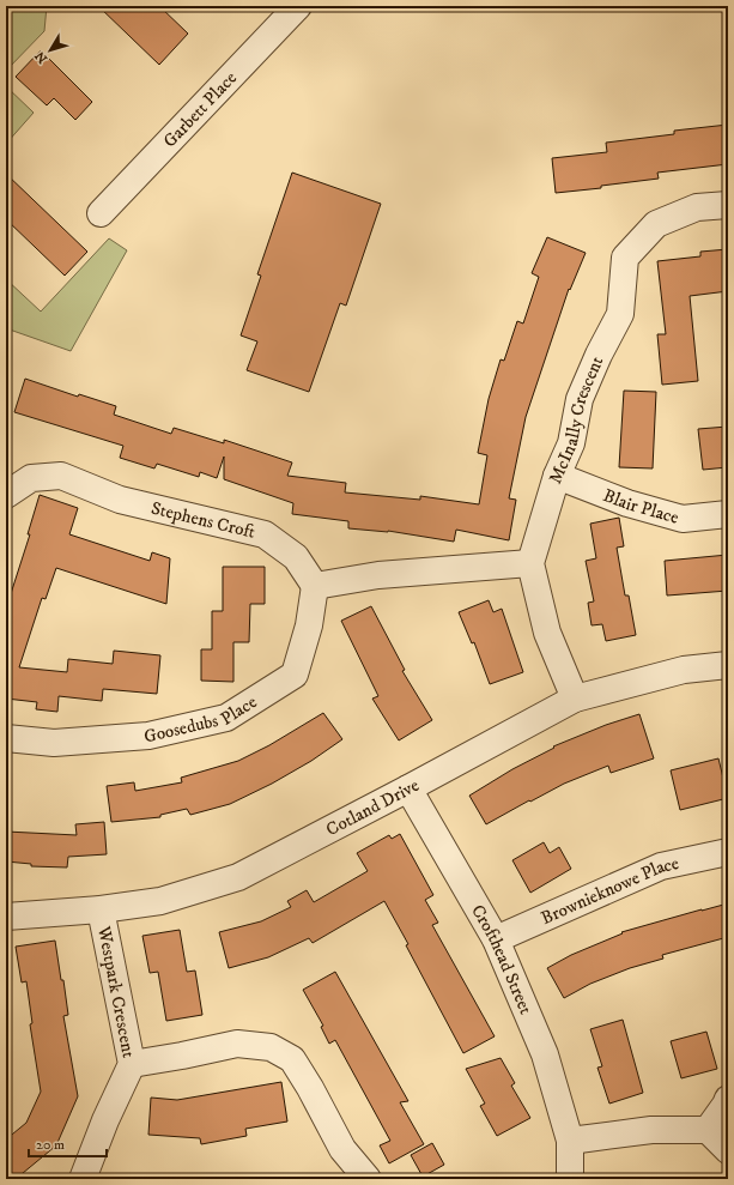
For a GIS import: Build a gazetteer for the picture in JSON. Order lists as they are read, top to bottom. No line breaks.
{"streets":{"street":["Garbett Place","McInally Crescent","Blair Place","Stephens Croft","Goosedubs Place","Cotland Drive","Brownieknowe Place","Crofthead Street","Westpark Crescent"]},"crossings":[["McInally Crescent","Blair Place"],["McInally Crescent","Cotland Drive"],["Stephens Croft","Goosedubs Place"],["Cotland Drive","Crofthead Street"],["Cotland Drive","Westpark Crescent"],["Brownieknowe Place","Crofthead Street"]],"scale_bar":"20 m","north":"bottom left"}
